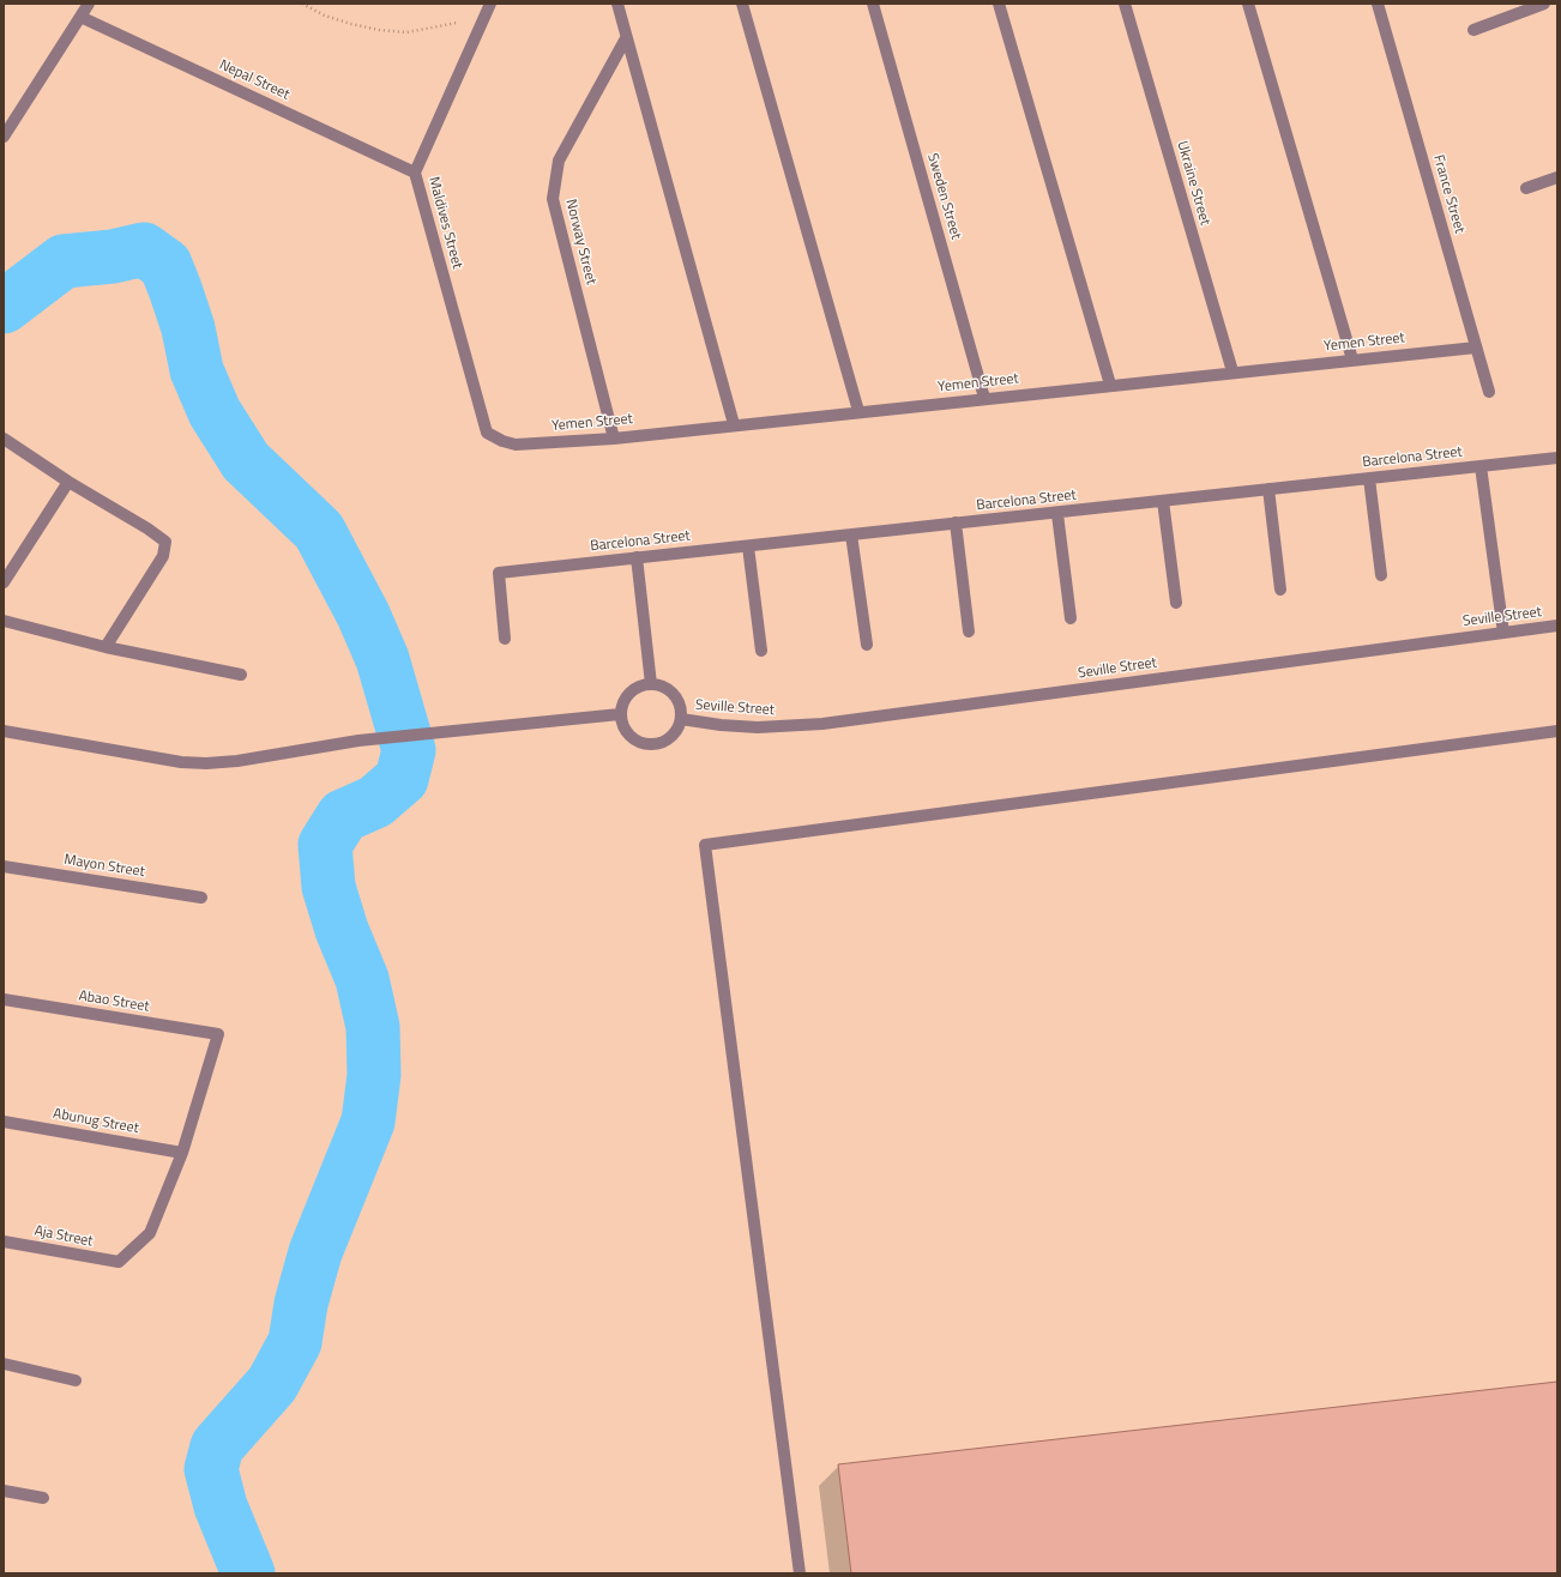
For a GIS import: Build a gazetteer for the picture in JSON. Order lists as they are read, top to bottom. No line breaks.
{"streets":{"street":["Nepal Street","Ukraine Street","France Street","Sweden Street","Maldives Street","Norway Street","Yemen Street","Barcelona Street","Seville Street","Mayon Street","Abao Street","Abunug Street","Aja Street"]},"crossings":[["Nepal Street","Maldives Street"],["Ukraine Street","Yemen Street"],["France Street","Yemen Street"],["Sweden Street","Yemen Street"],["Maldives Street","Yemen Street"],["Norway Street","Yemen Street"],["Abao Street","Abunug Street"],["Abao Street","Aja Street"],["Abunug Street","Aja Street"]]}
